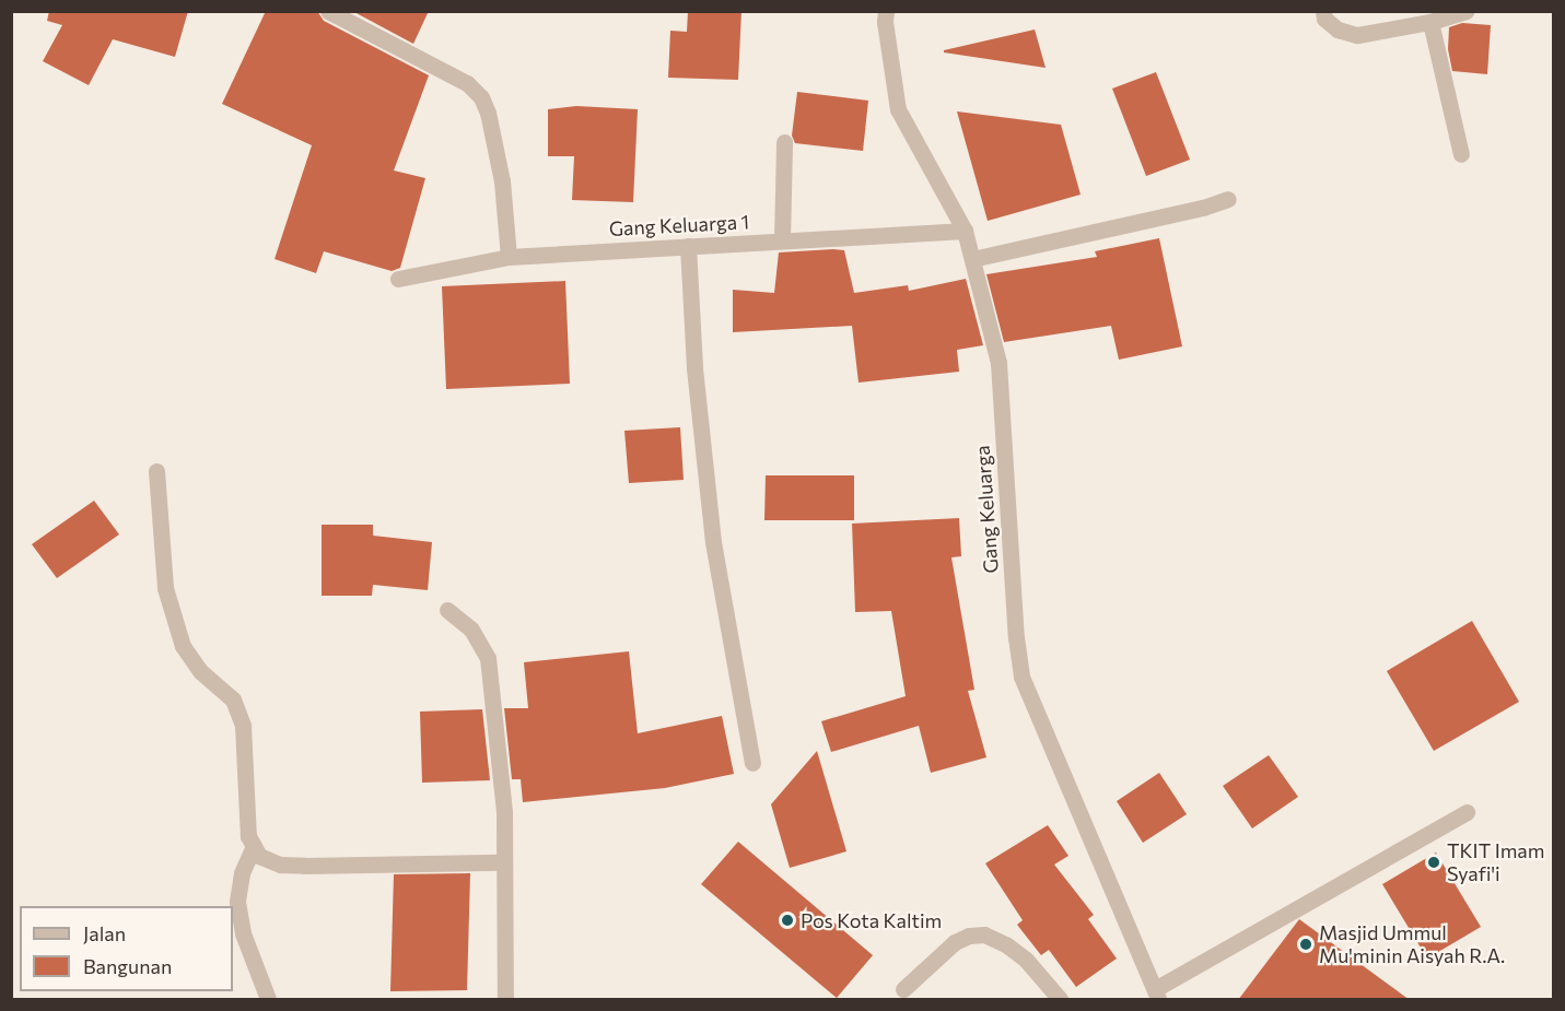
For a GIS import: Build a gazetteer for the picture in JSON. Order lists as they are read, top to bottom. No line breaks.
{"streets":{"street":["Gang Keluarga 1","Gang Keluarga"]},"crossings":[["Gang Keluarga 1","Gang Keluarga"]],"places":["TKIT Imam Syafi'i","Pos Kota Kaltim","Masjid Ummul Mu'minin Aisyah R.A."],"legend":["Jalan","Bangunan"]}
